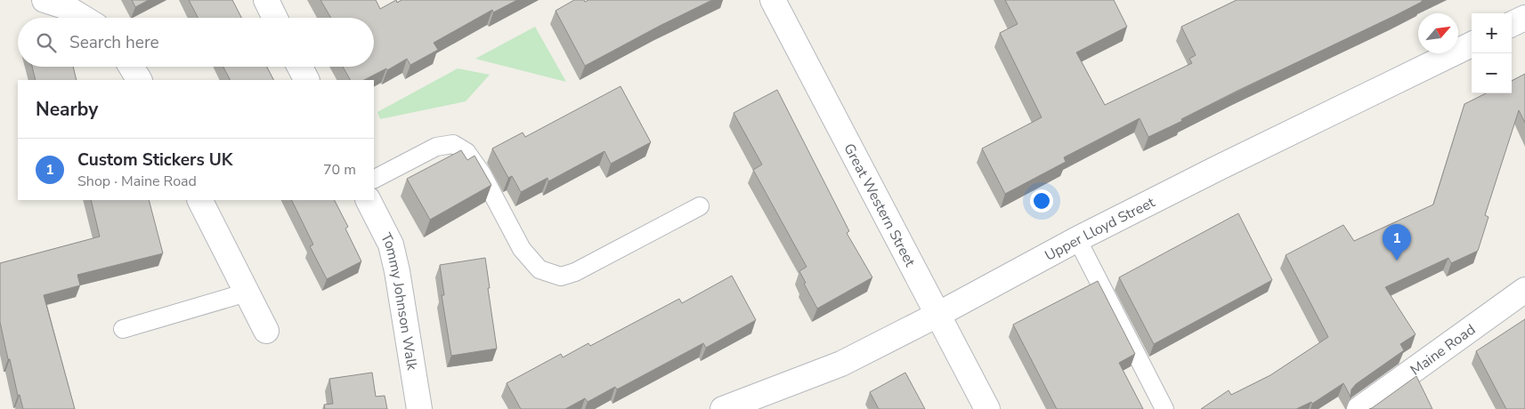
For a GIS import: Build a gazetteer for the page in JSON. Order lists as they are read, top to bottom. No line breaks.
{"streets":{"street":["Great Western Street","Upper Lloyd Street","Tommy Johnson Walk","Maine Road"]},"crossings":[["Great Western Street","Upper Lloyd Street"]],"north":"top right","page":{"map_buttons":["+","−"],"search":"Search here","heading":"Nearby","list":[{"mark":"1","name":"Custom Stickers UK","note":"Shop · Maine Road","value":"70 m"}],"pins":"1"}}
